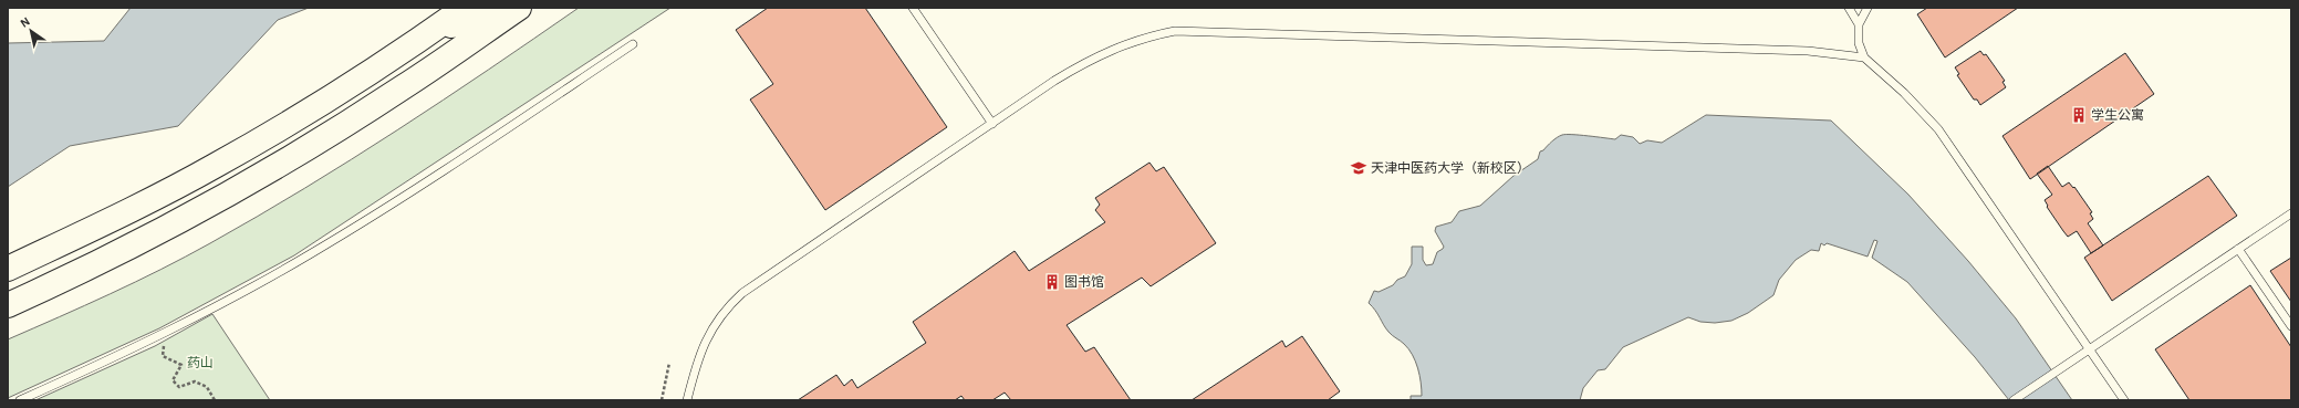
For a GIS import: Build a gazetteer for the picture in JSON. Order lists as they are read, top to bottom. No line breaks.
{"parks":["药山"],"places":{"building":["学生公寓","图书馆"],"school or university":["天津中医药大学（新校区）"]},"north":"top left"}
